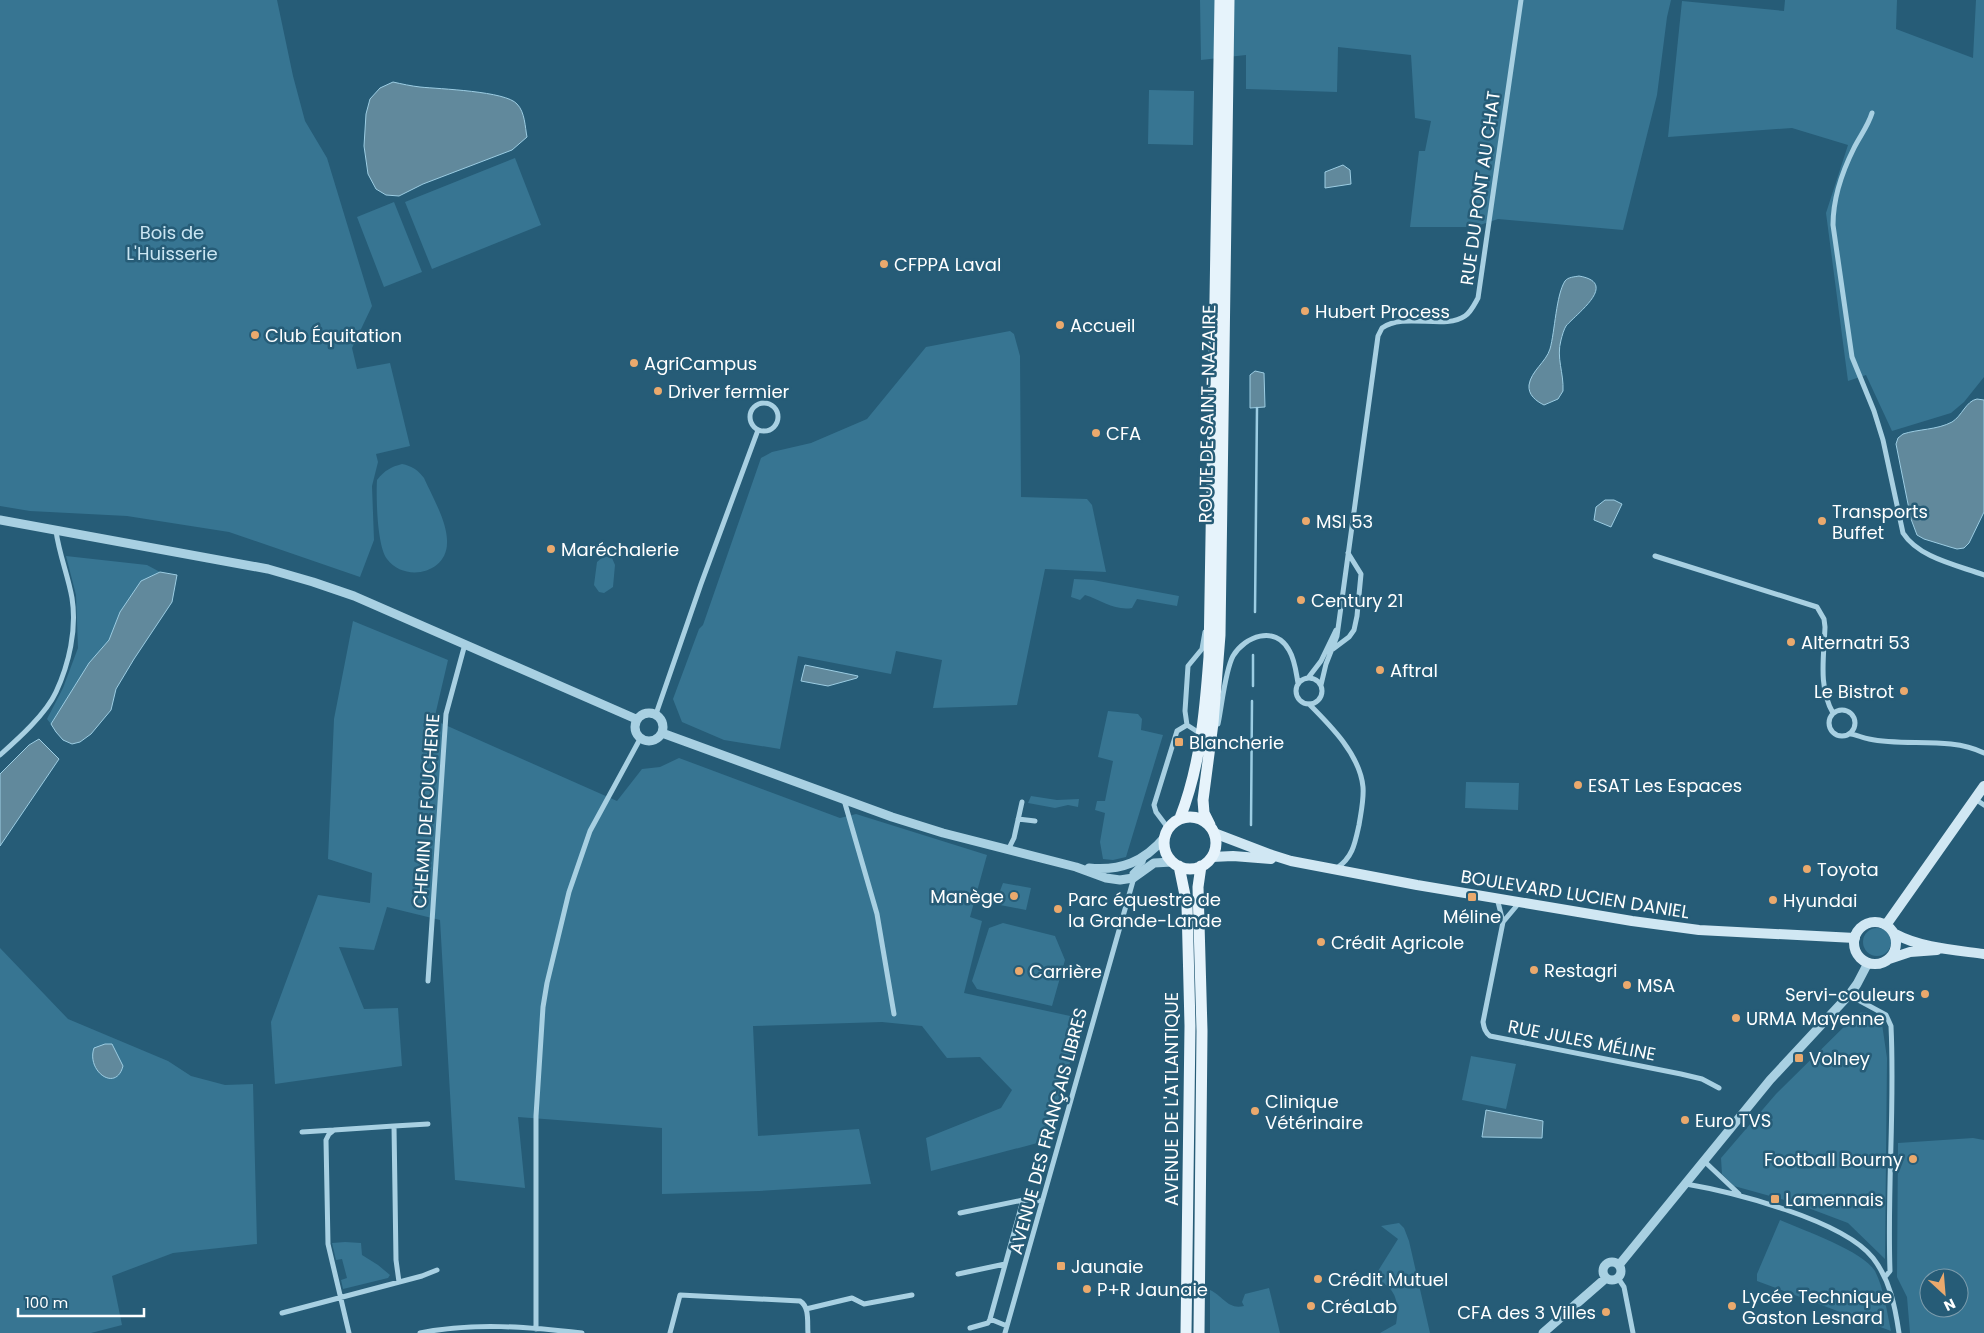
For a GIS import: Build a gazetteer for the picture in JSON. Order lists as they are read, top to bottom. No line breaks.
{"streets":{"main road":["ROUTE DE SAINT-NAZAIRE","BOULEVARD LUCIEN DANIEL","AVENUE DE L'ATLANTIQUE"],"street":["RUE DU PONT AU CHAT","CHEMIN DE FOUCHERIE","RUE JULES MÉLINE","AVENUE DES FRANÇAIS LIBRES"]},"crossings":[["ROUTE DE SAINT-NAZAIRE","BOULEVARD LUCIEN DANIEL"],["ROUTE DE SAINT-NAZAIRE","AVENUE DE L'ATLANTIQUE"],["BOULEVARD LUCIEN DANIEL","RUE JULES MÉLINE"],["BOULEVARD LUCIEN DANIEL","AVENUE DE L'ATLANTIQUE"]],"parks":["Bois de L'Huisserie"],"places":{"other":["CFPPA Laval","Hubert Process","Accueil","Club Équitation","AgriCampus","Driver fermier","CFA","MSI 53","Transports Buffet","Maréchalerie","Century 21","Alternatri 53","Aftral","Le Bistrot","ESAT Les Espaces","Toyota","Manège","Hyundai","Parc équestre de la Grande-Lande","Crédit Agricole","Restagri","Carrière","MSA","Servi-couleurs","URMA Mayenne","Clinique Vétérinaire","Euro TVS","Football Bourny","Crédit Mutuel","P+R Jaunaie","CréaLab","Lycée Technique Gaston Lesnard","CFA des 3 Villes"],"transit":["Blancherie","Méline","Volney","Lamennais","Jaunaie"]},"scale_bar":"100 m","north":"bottom right"}
